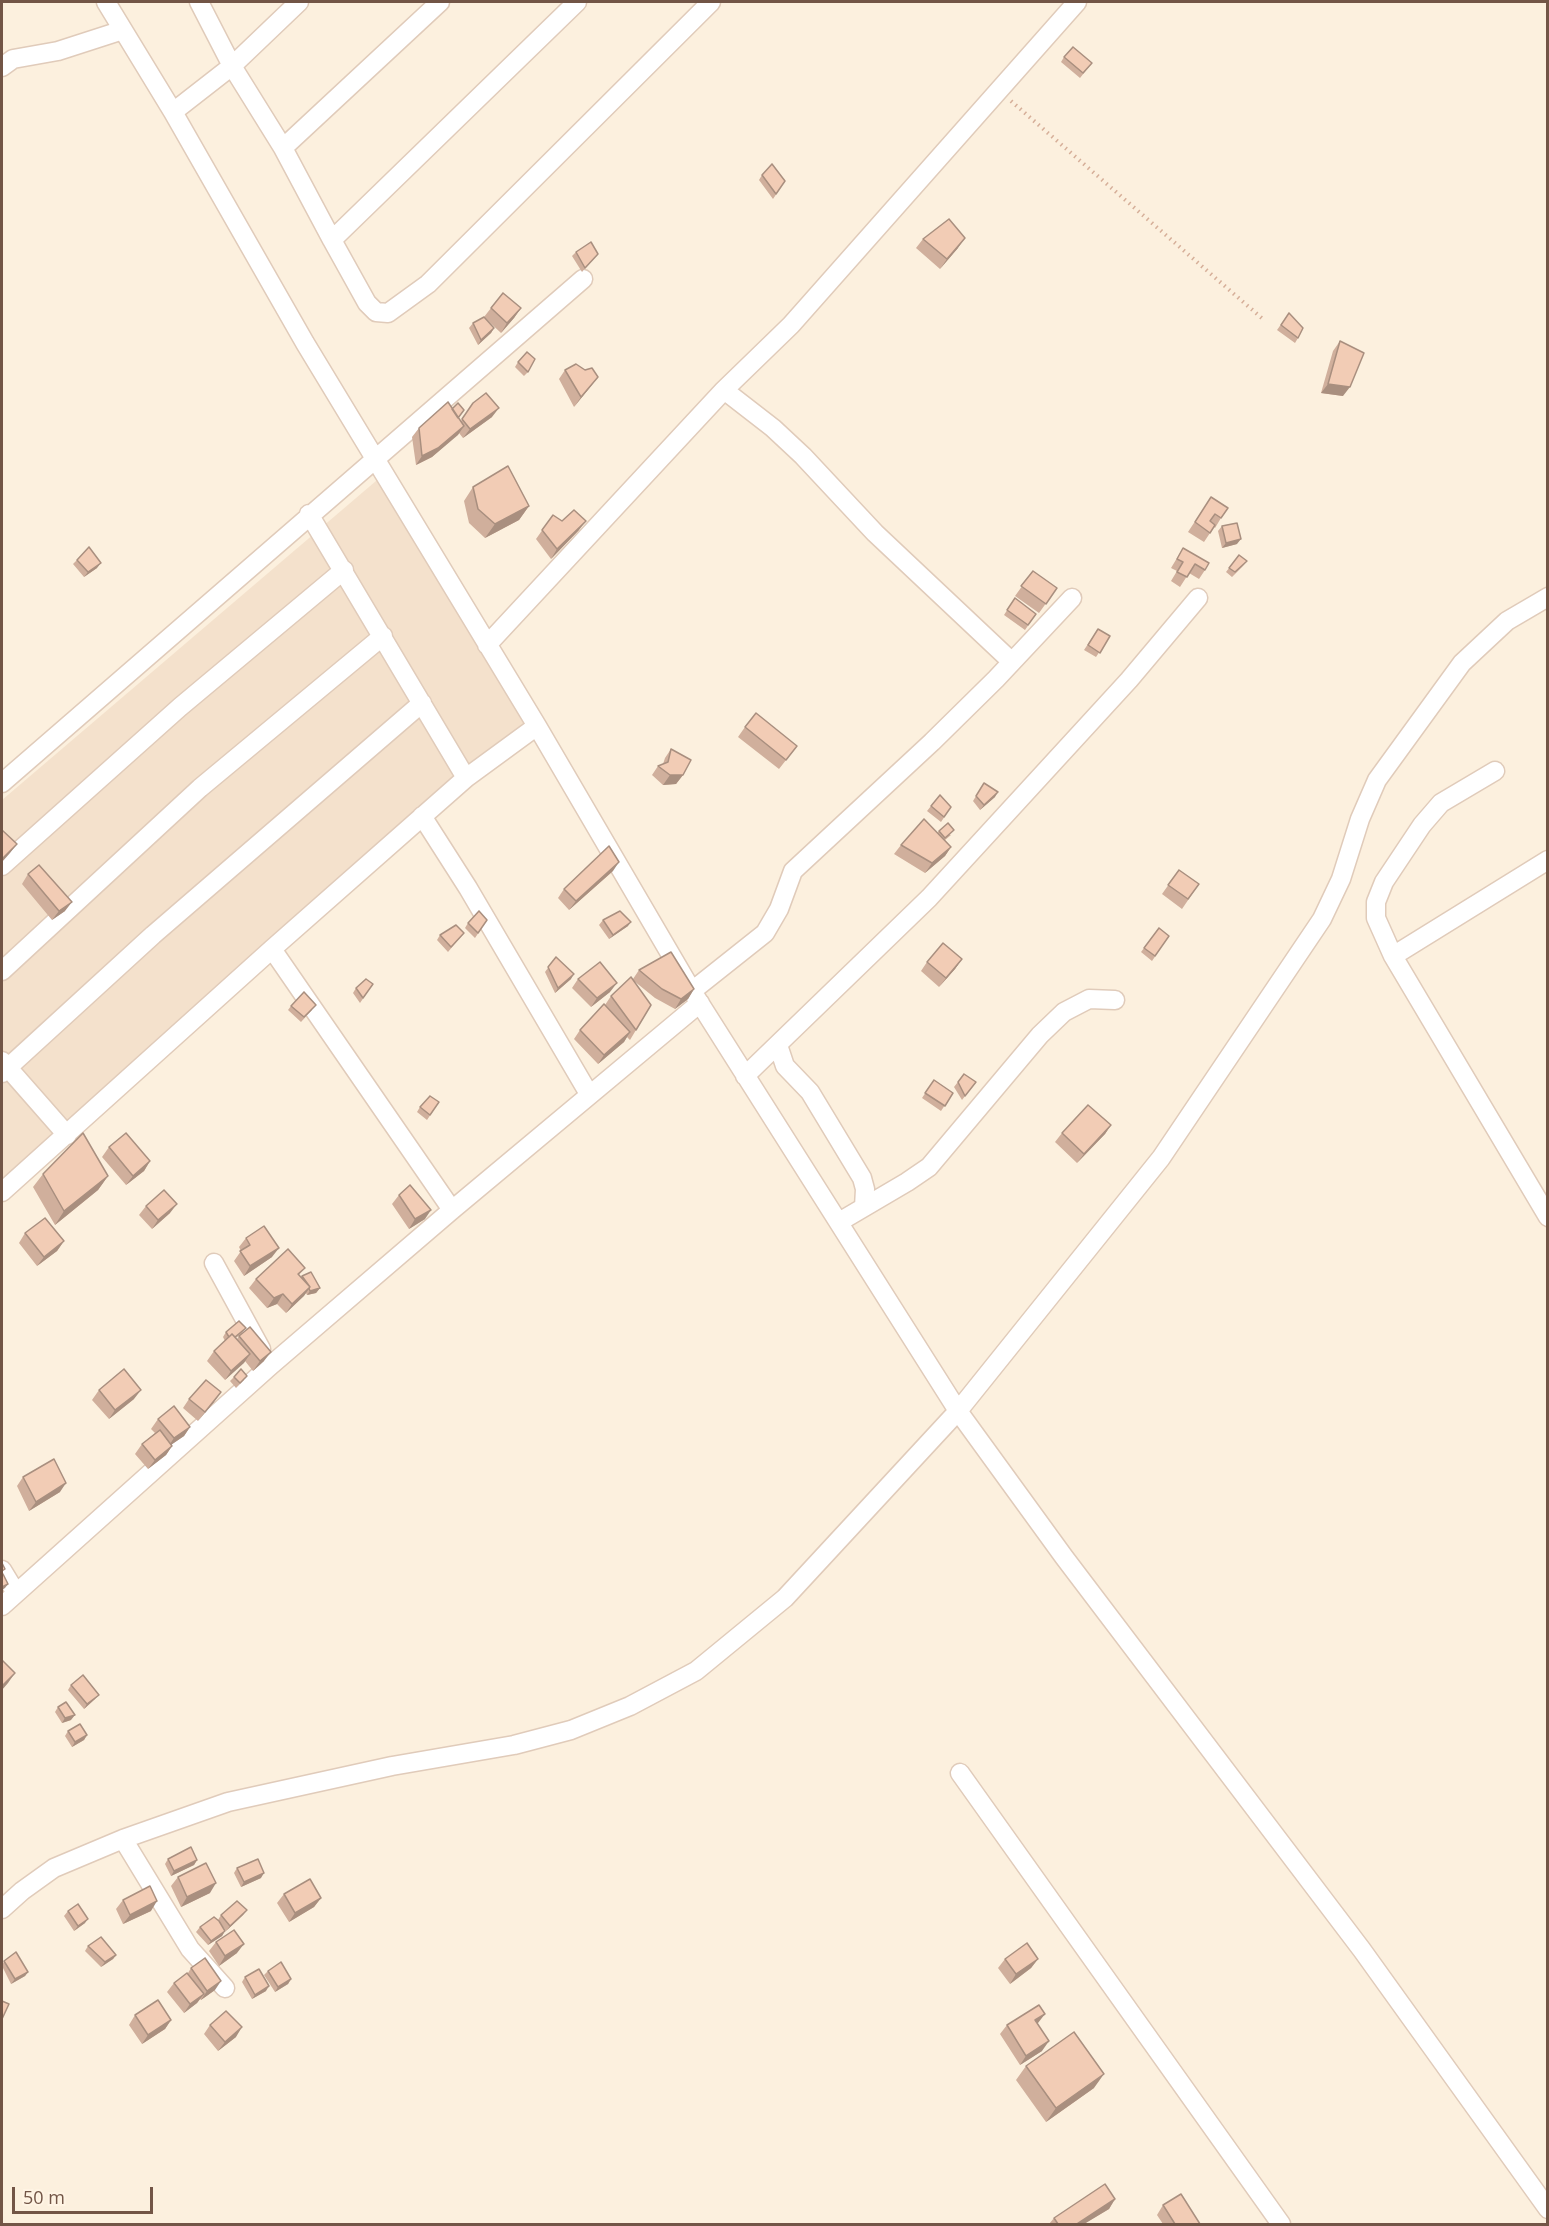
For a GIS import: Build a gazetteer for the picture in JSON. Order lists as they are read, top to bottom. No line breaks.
{"scale_bar":"50 m"}
